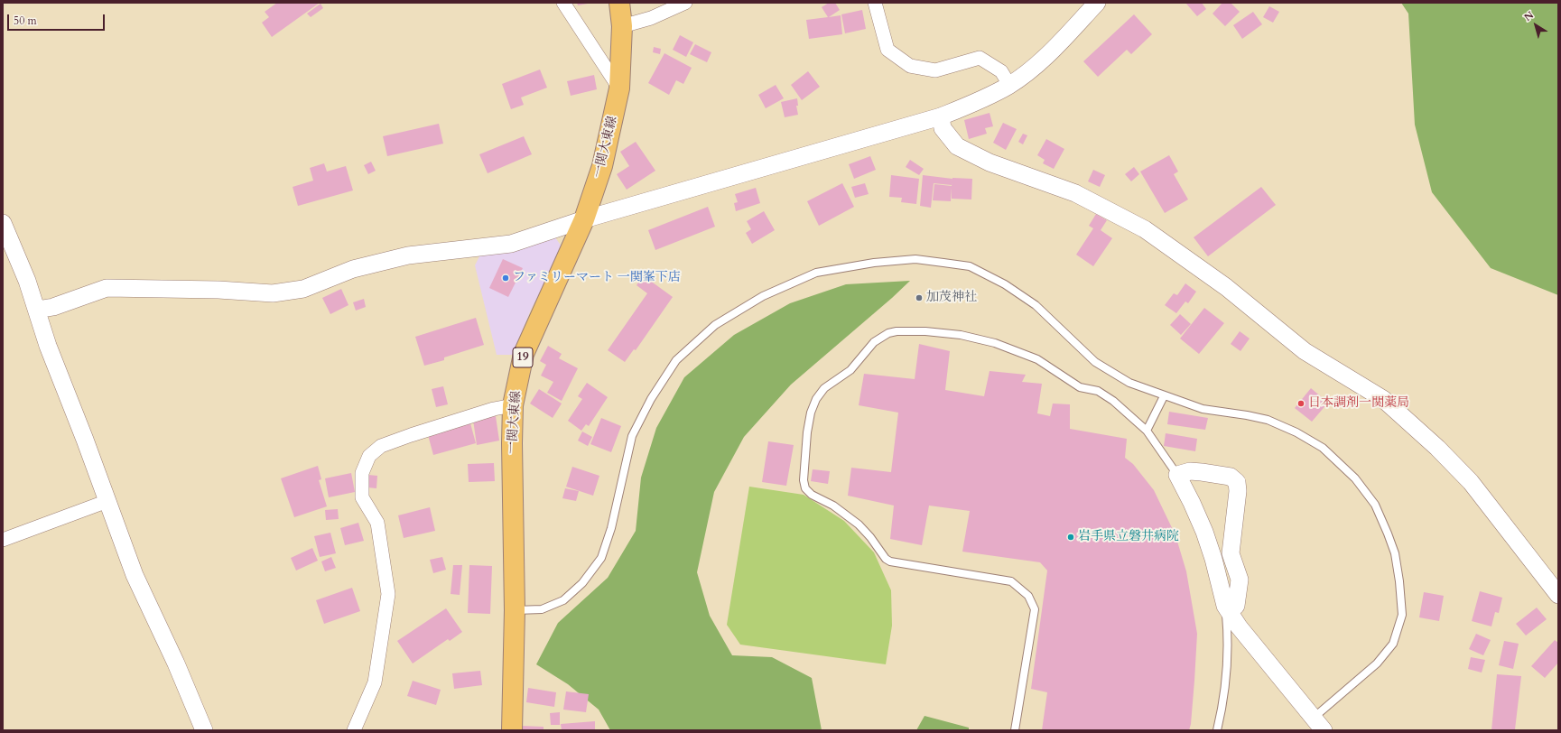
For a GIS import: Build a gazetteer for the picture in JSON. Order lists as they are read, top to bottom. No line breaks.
{"streets":{"main road":["一関大東線","19"]},"places":["ファミリーマート 一関峯下店","加茂神社","日本調剤一関薬局","岩手県立磐井病院"],"scale_bar":"50 m","north":"top left"}
